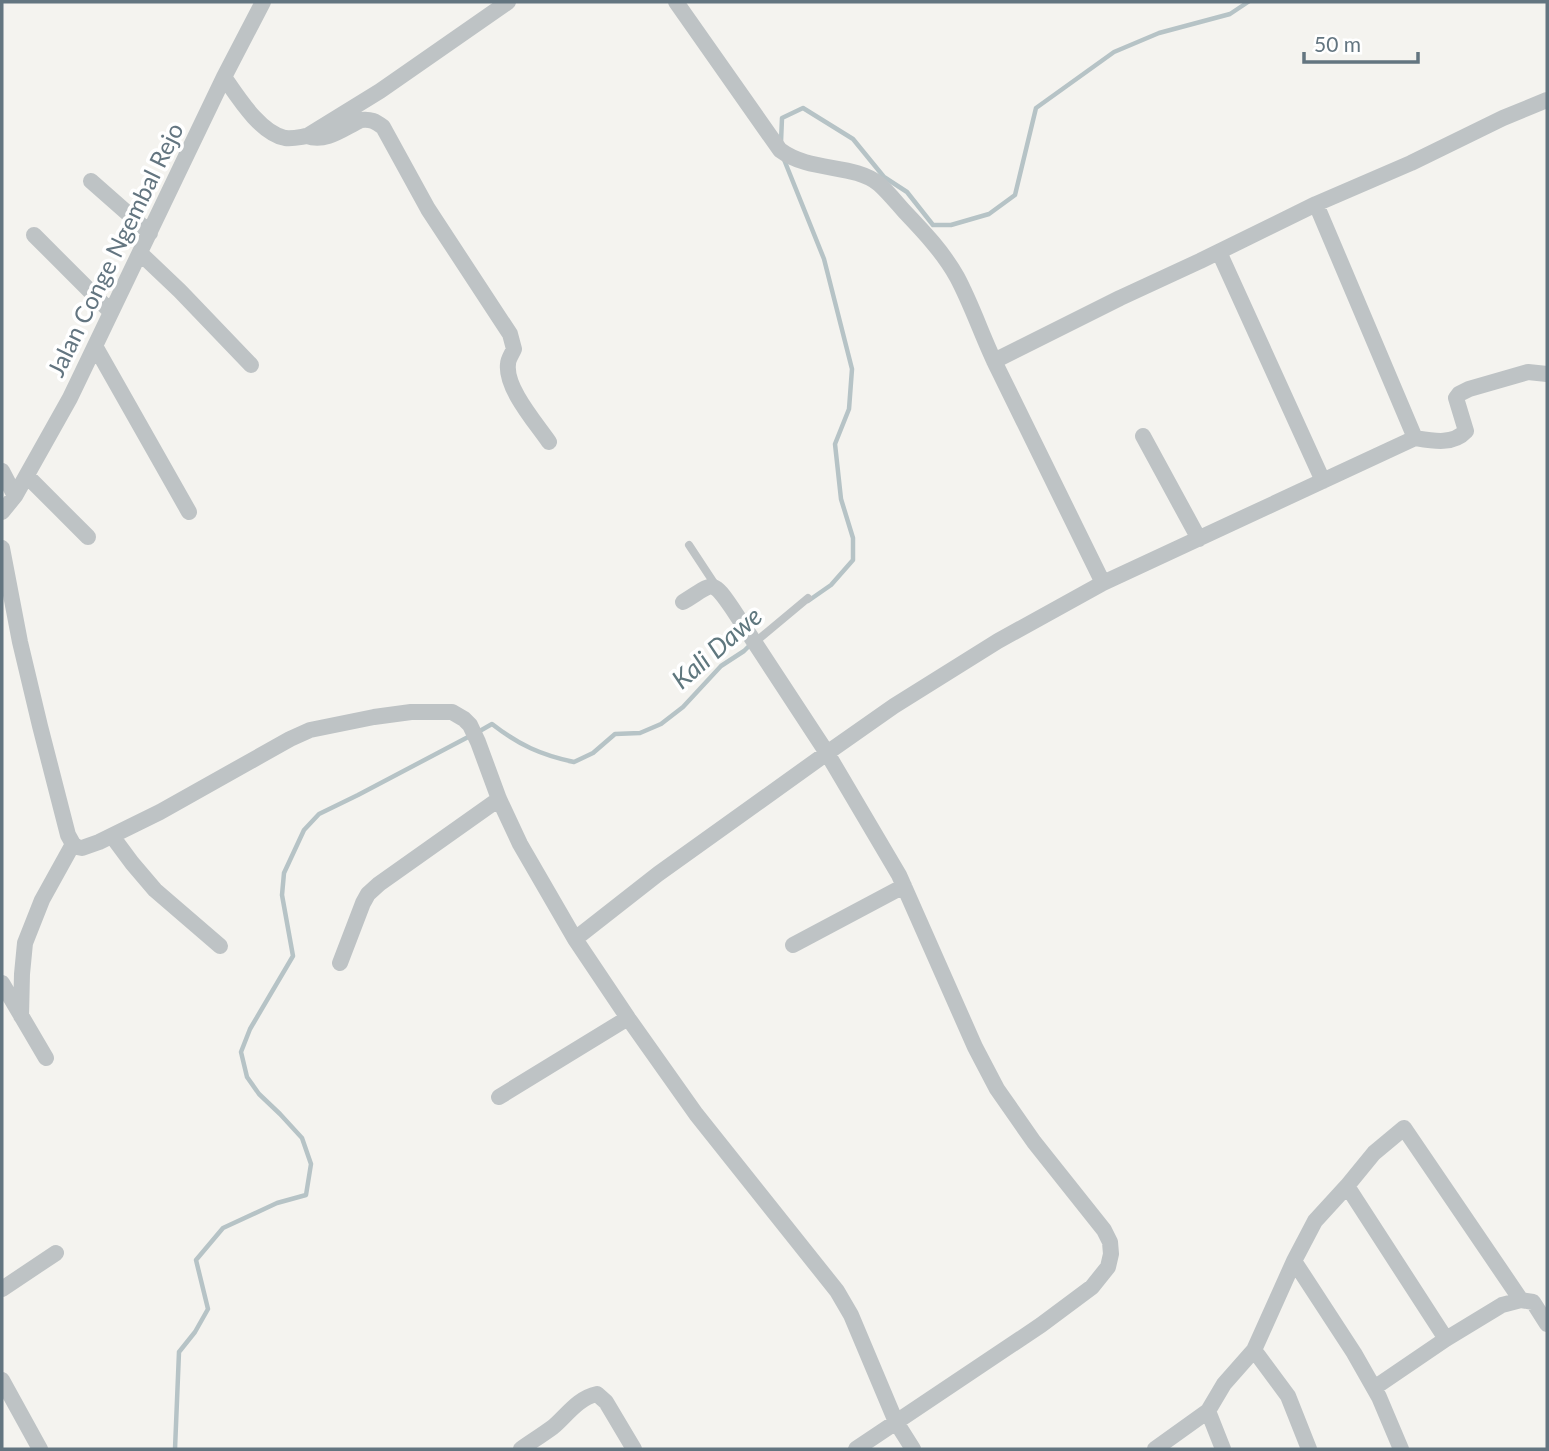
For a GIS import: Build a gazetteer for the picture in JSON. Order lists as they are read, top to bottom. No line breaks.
{"streets":{"street":["Jalan Conge Ngembal Rejo"]},"water":["Kali Dawe"],"scale_bar":"50 m"}
